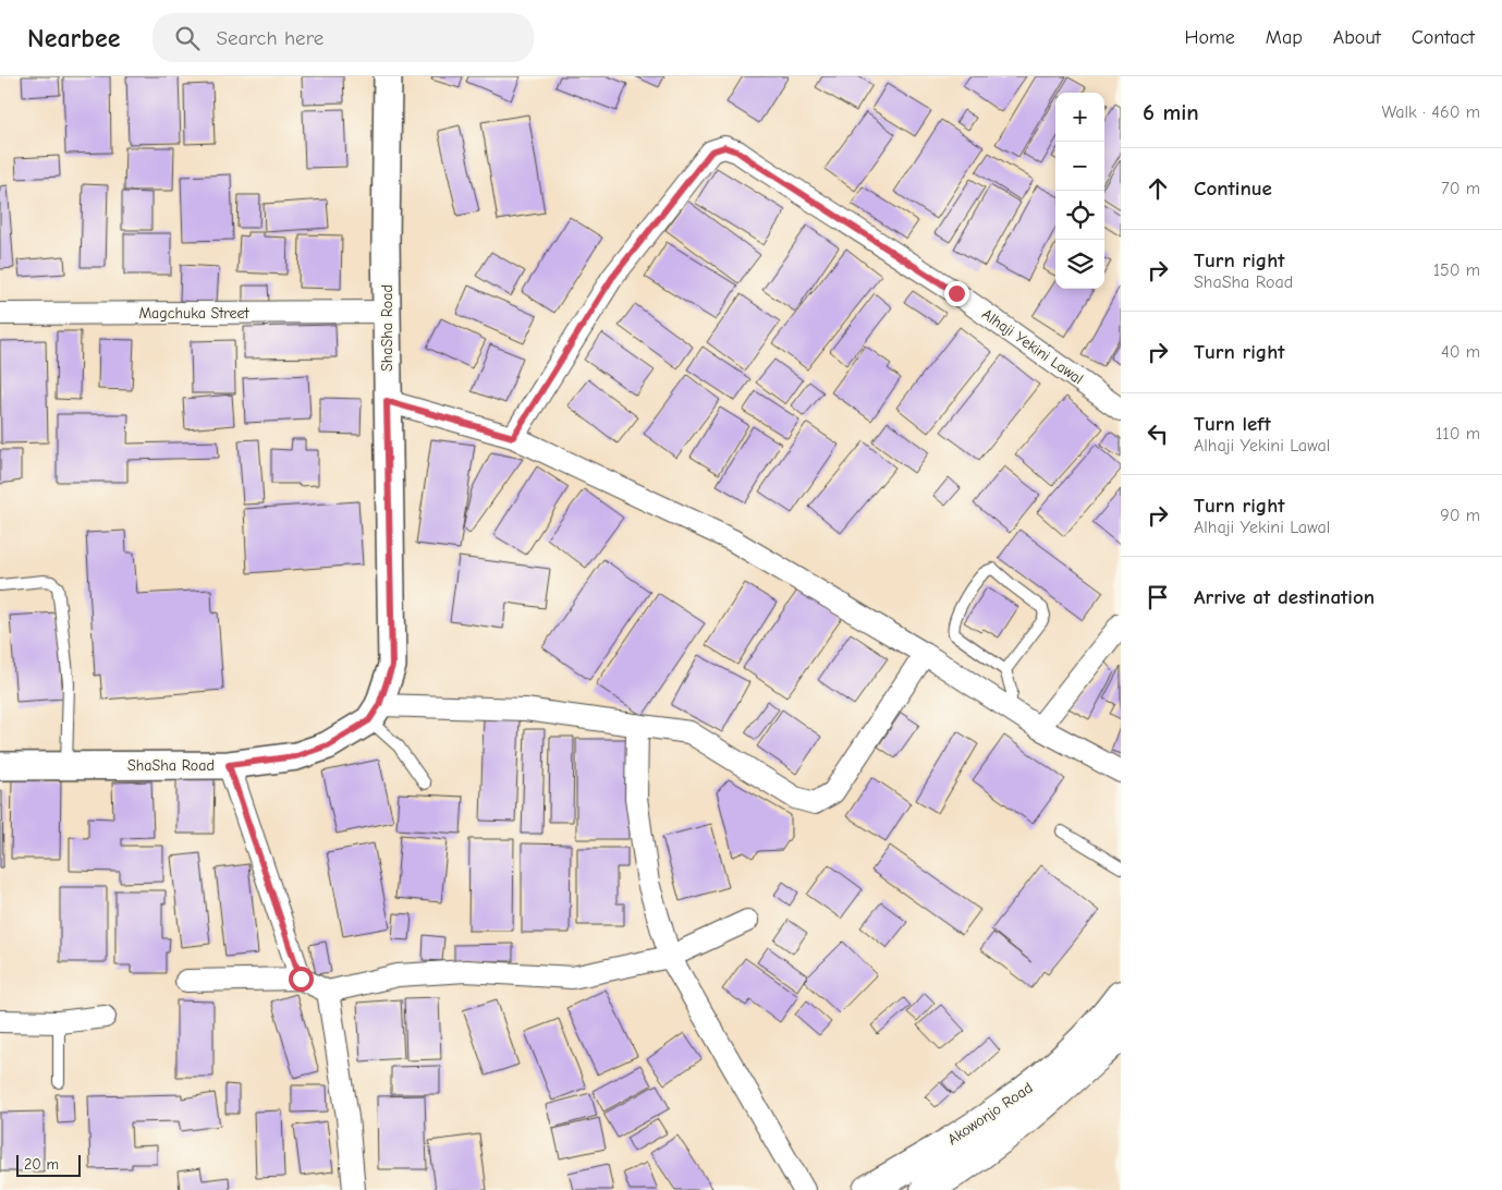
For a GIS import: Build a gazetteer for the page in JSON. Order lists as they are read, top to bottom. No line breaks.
{"streets":{"main road":["Akowonjo Road"],"street":["Magchuka Street","ShaSha Road","Alhaji Yekini Lawal"]},"crossings":[["Magchuka Street","ShaSha Road"]],"scale_bar":"20 m","page":{"header":"Nearbee","search":"Search here","nav":["Home","Map","About","Contact"],"heading":["6 min","Walk · 460 m"],"map_buttons":["+","−"],"list":[["Continue","70 m"],["Turn right","ShaSha Road","150 m"],["Turn right","40 m"],["Turn left","Alhaji Yekini Lawal","110 m"],["Turn right","Alhaji Yekini Lawal","90 m"],"Arrive at destination"],"scale":"20 m"}}
